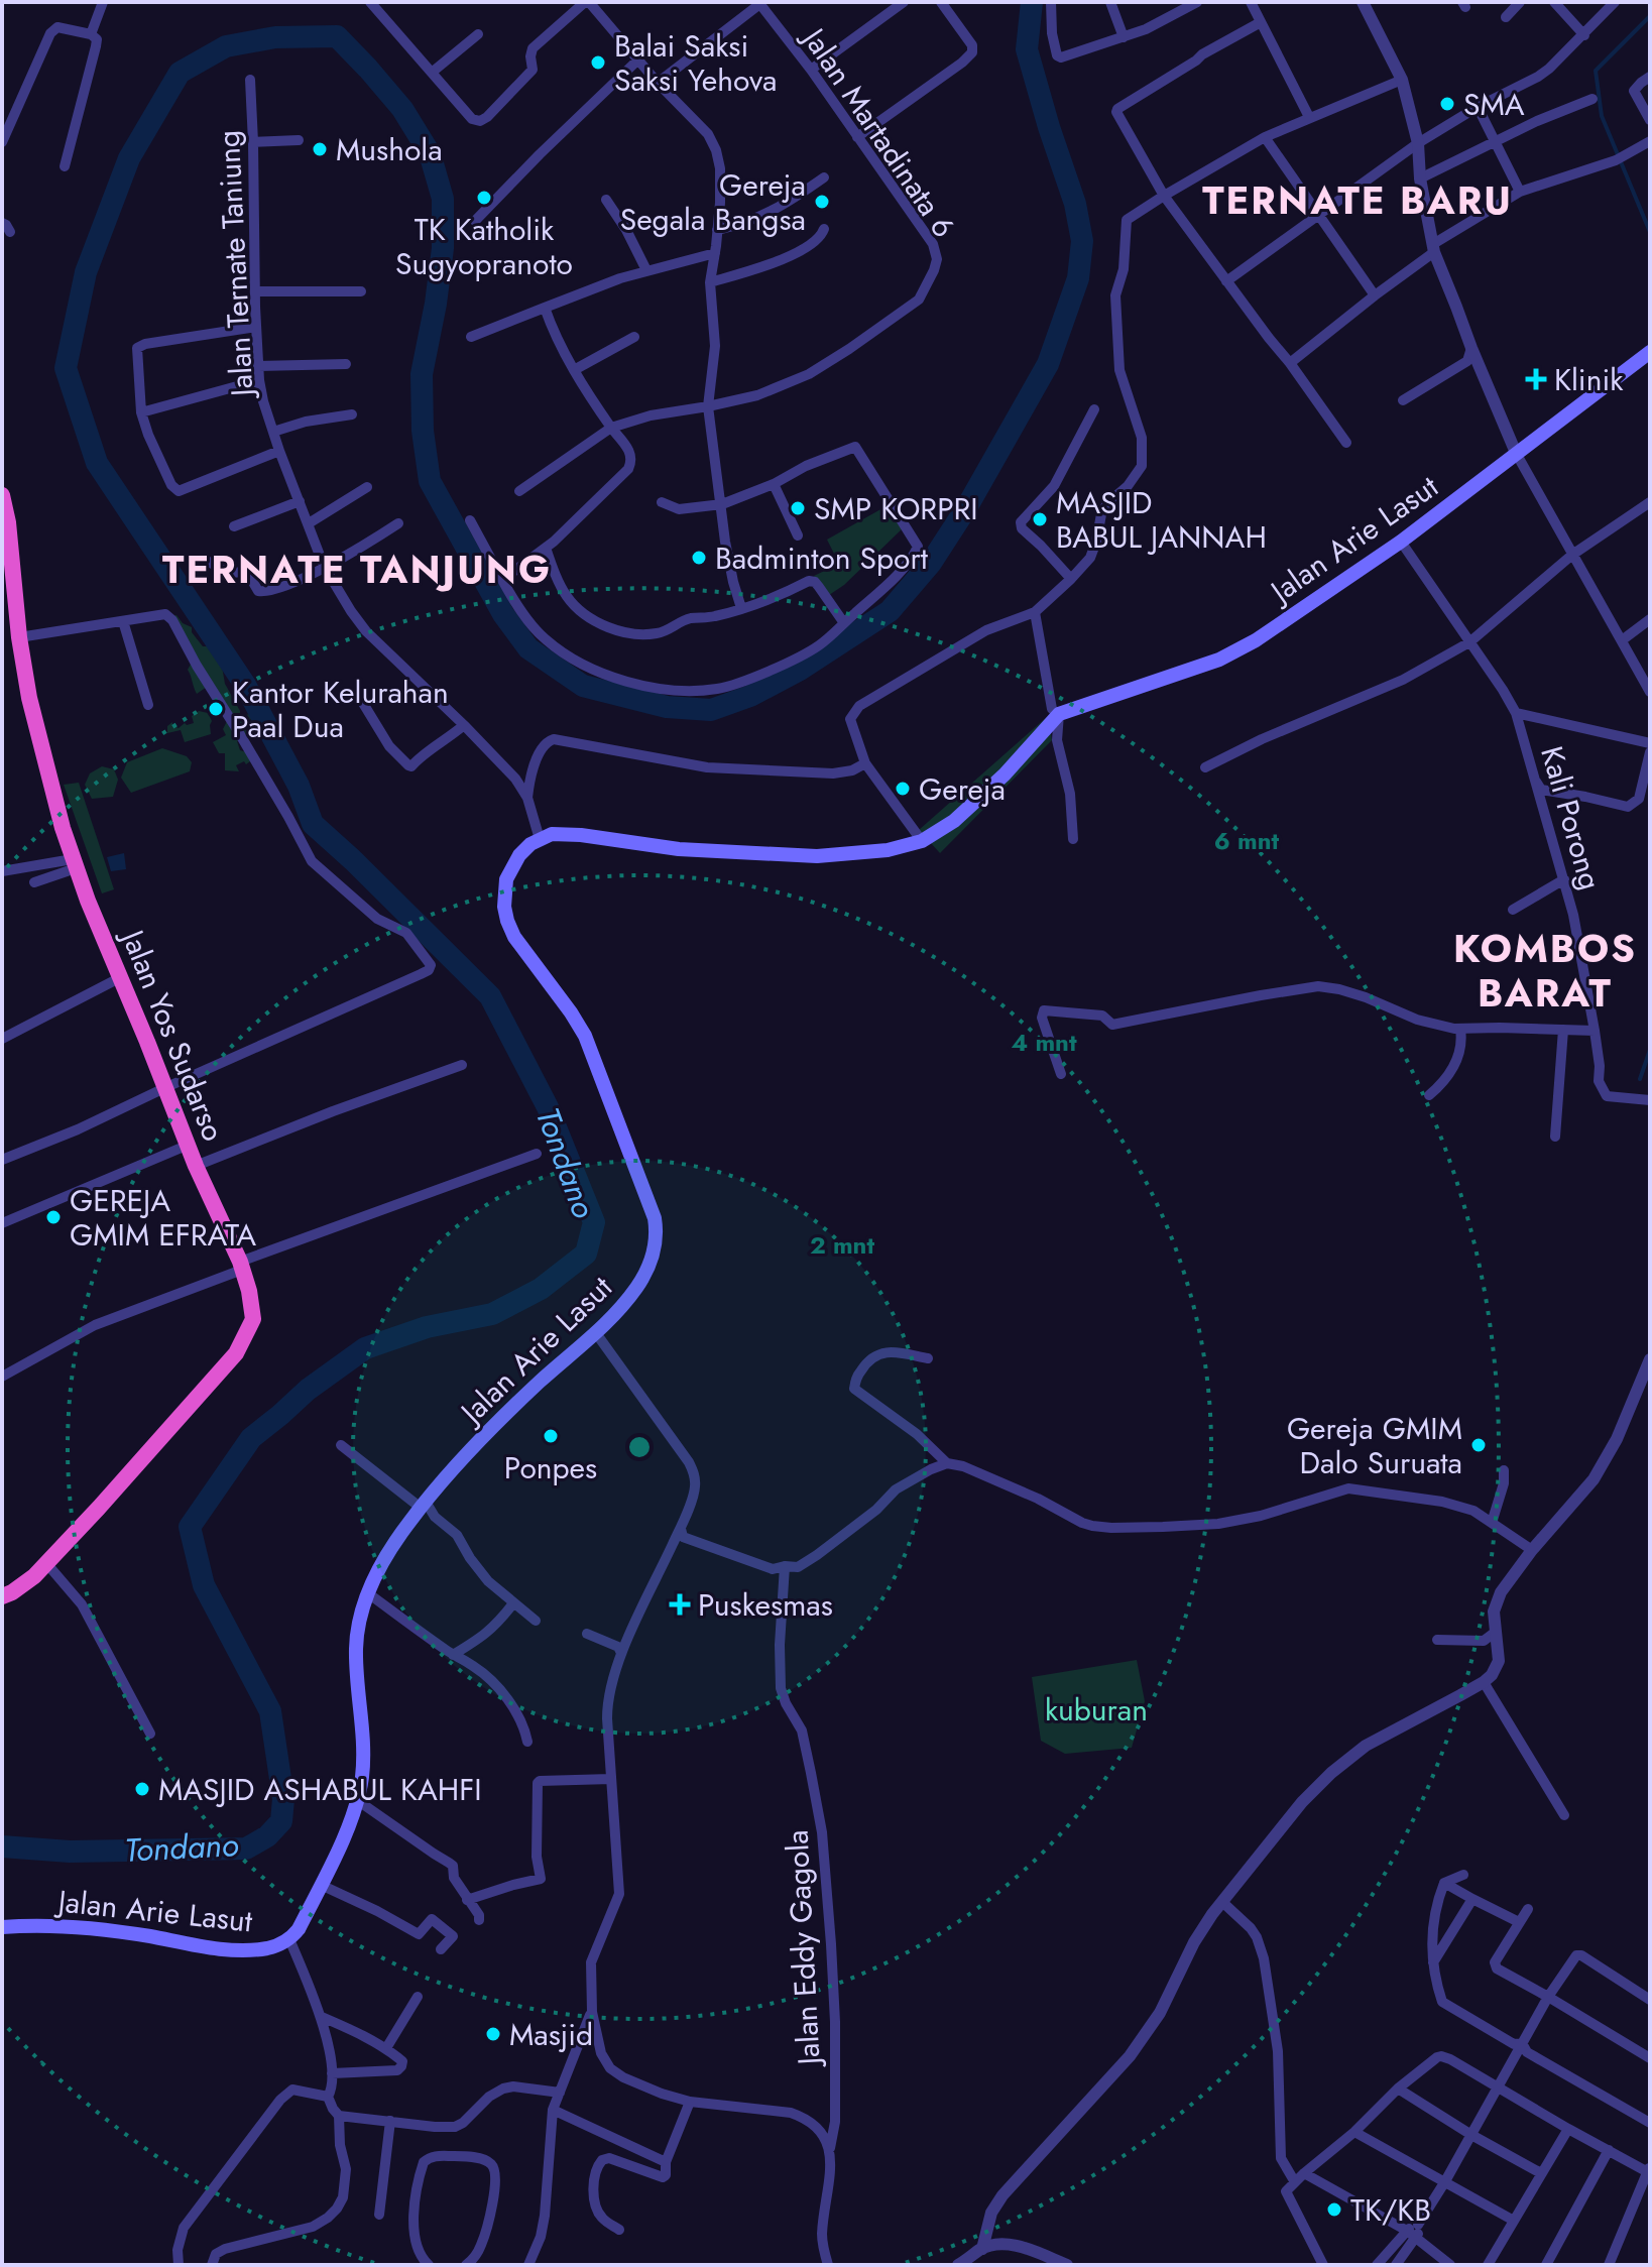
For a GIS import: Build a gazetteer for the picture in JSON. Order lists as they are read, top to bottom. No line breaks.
{"streets":{"highway":["Jalan Yos Sudarso"],"main road":["Jalan Arie Lasut"],"street":["Jalan Martadinata 6","Jalan Ternate Taniung","Kali Porong","Jalan Eddy Gagola"]},"crossings":[["Jalan Ternate Taniung","Jalan Arie Lasut"],["Jalan Arie Lasut","Kali Porong"]],"districts":["TERNATE BARU","TERNATE TANJUNG","KOMBOS BARAT"],"water":["Tondano"],"parks":["kuburan"],"places":{"other":["Balai Saksi Saksi Yehova","SMA","Mushola","TK Katholik Sugyopranoto","Gereja Segala Bangsa","SMP KORPRI","MASJID BABUL JANNAH","Badminton Sport","Kantor Kelurahan Paal Dua","Gereja","GEREJA GMIM EFRATA","Ponpes","Gereja GMIM Dalo Suruata","MASJID ASHABUL KAHFI","Masjid","TK/KB"],"health":["Klinik","Puskesmas"]},"rings":["6 mnt","4 mnt","2 mnt"]}
